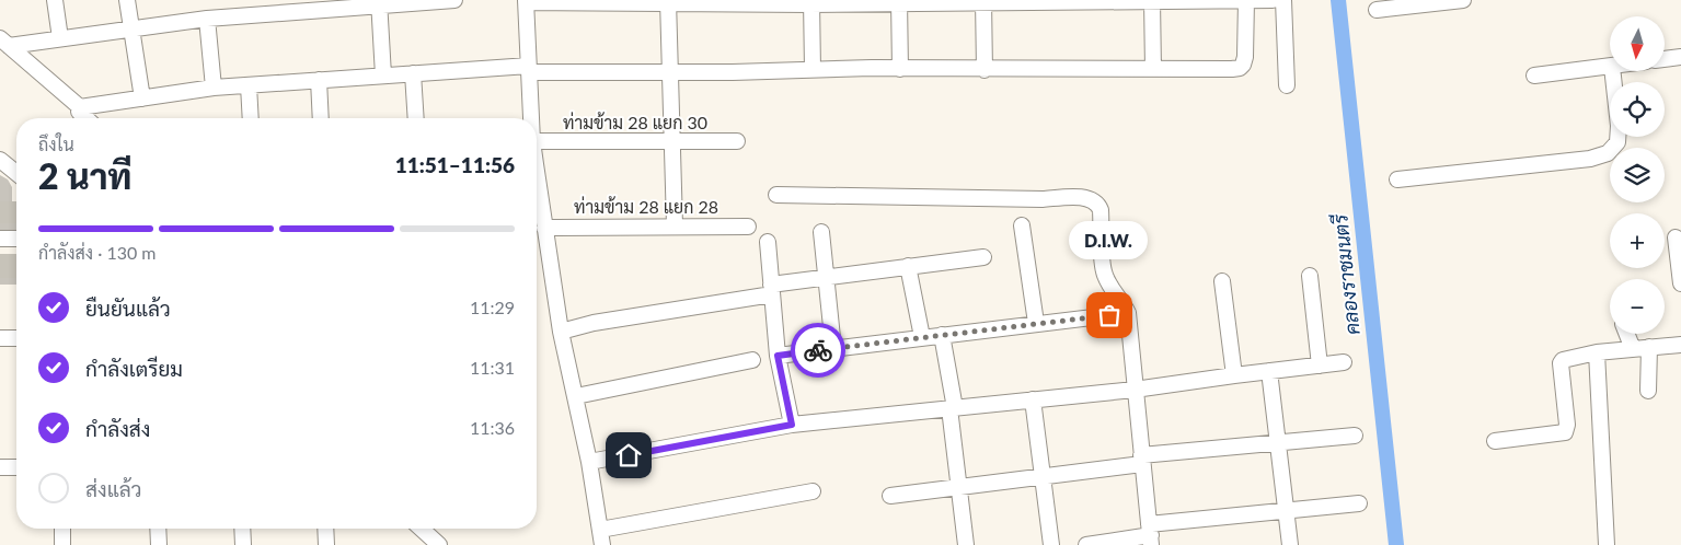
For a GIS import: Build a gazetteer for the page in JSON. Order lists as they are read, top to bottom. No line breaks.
{"streets":{"street":["ท่ามข้าม 28 แยก 30","ท่ามข้าม 28 แยก 28"]},"water":["คลองราชมนตรี"],"places":["D.I.W."],"north":"bottom","page":{"map_buttons":["+","−"],"heading":["2 นาที","ถึงใน","11:51–11:56"],"bar":"กำลังส่ง · 130 m","bubble":"D.I.W.","list":[["ยืนยันแล้ว","11:29"],["กำลังเตรียม","11:31"],["กำลังส่ง","11:36"],"ส่งแล้ว"]}}
